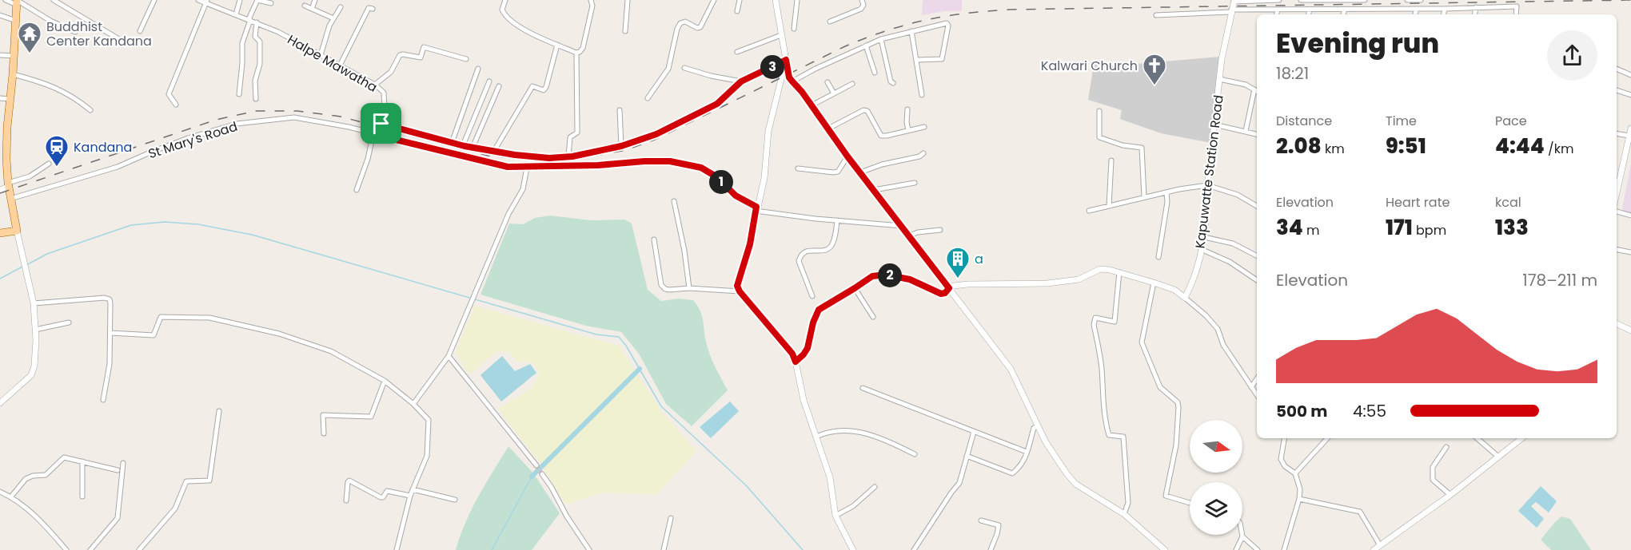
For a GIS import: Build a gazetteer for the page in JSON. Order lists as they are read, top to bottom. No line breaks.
{"streets":{"street":["Halpe Mawatha","St Mary's Road","Kapuwatte Station Road"]},"places":{"temple":["Buddhist Center Kandana"],"church":["Kalwari Church"],"station":["Kandana"],"building":["a"]},"north":"right","page":{"heading":["Evening run","18:21"],"pins":["3","1","2"],"stats":[["Distance","2.08 km"],["Time","9:51"],["Pace","4:44 /km"],["Elevation","34 m"],["Heart rate","171 bpm"],["kcal","133"]],"chart":["Elevation","178–211 m"],"list":[{"name":"500 m","note":"4:55"}]}}
